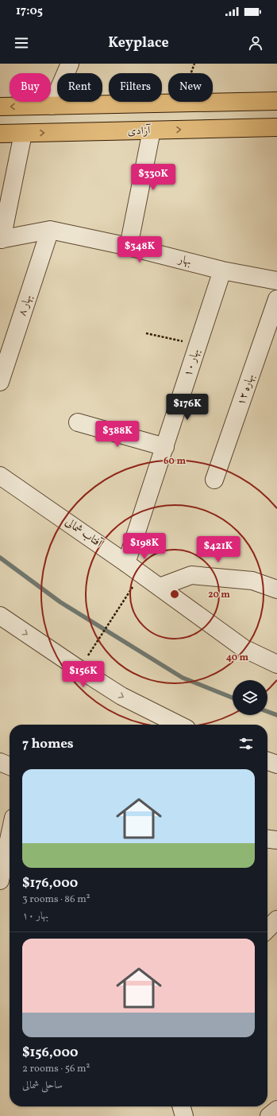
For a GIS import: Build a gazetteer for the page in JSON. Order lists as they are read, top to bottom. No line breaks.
{"streets":{"main road":["آزادی"],"street":["بهار","بهار ۸","بهار ۱۰","بهاره ۱۲","آفتاب شمالی"]},"crossings":[["بهار","بهار ۸"],["بهار","بهار ۱۰"],["بهار ۱۰","آفتاب شمالی"]],"page":{"status":"17:05","header":"Keyplace","chip":["Buy","Rent","Filters","New"],"price":["$330K","$348K","$176K","$388K","$198K","$421K","$156K"],"heading":"7 homes","list":[{"name":"$176,000","note":"3 rooms · 86 m² · بهار ۱۰"},{"name":"$156,000","note":"2 rooms · 56 m² · ساحلی شمالی"}]},"rings":["60 m","20 m","40 m"]}
